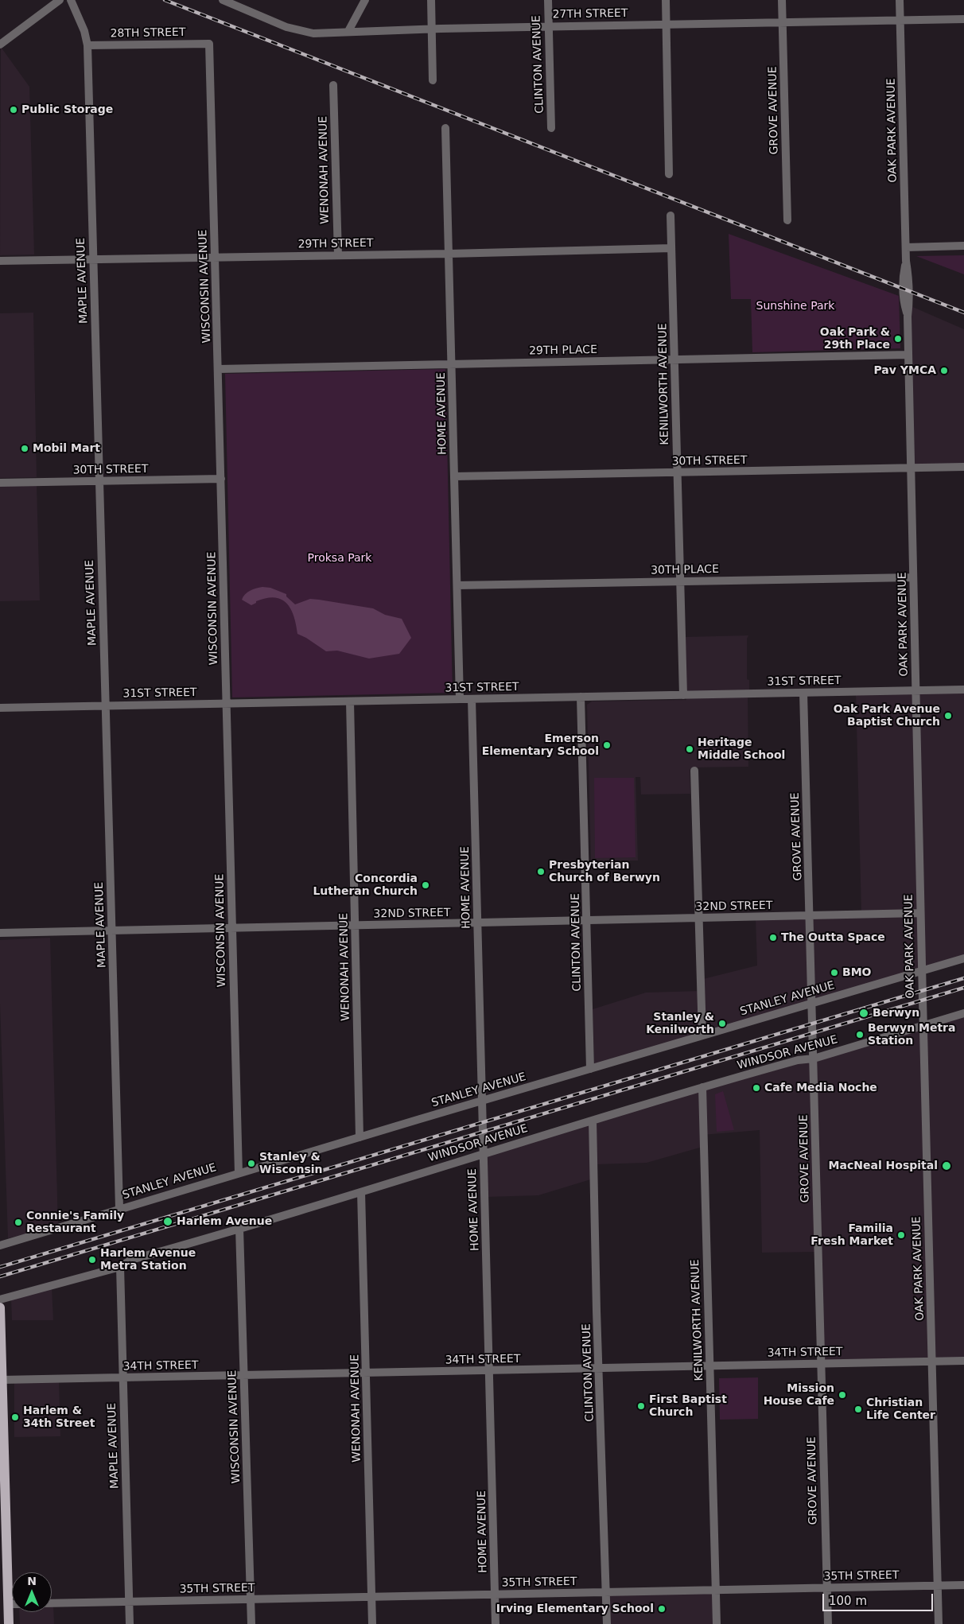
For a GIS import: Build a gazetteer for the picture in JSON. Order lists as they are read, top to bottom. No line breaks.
{"streets":{"street":["27TH STREET","28TH STREET","CLINTON AVENUE","GROVE AVENUE","OAK PARK AVENUE","WENONAH AVENUE","29TH STREET","MAPLE AVENUE","WISCONSIN AVENUE","29TH PLACE","KENILWORTH AVENUE","HOME AVENUE","30TH STREET","30TH PLACE","31ST STREET","32ND STREET","STANLEY AVENUE","WINDSOR AVENUE","34TH STREET","35TH STREET"]},"crossings":[["27TH STREET","CLINTON AVENUE"],["27TH STREET","GROVE AVENUE"],["27TH STREET","OAK PARK AVENUE"],["28TH STREET","MAPLE AVENUE"],["28TH STREET","WISCONSIN AVENUE"],["CLINTON AVENUE","31ST STREET"],["CLINTON AVENUE","32ND STREET"],["CLINTON AVENUE","STANLEY AVENUE"],["CLINTON AVENUE","WINDSOR AVENUE"],["CLINTON AVENUE","34TH STREET"],["CLINTON AVENUE","35TH STREET"],["GROVE AVENUE","31ST STREET"],["GROVE AVENUE","32ND STREET"],["GROVE AVENUE","STANLEY AVENUE"],["GROVE AVENUE","WINDSOR AVENUE"],["GROVE AVENUE","34TH STREET"],["GROVE AVENUE","35TH STREET"],["OAK PARK AVENUE","29TH PLACE"],["OAK PARK AVENUE","30TH STREET"],["OAK PARK AVENUE","30TH PLACE"],["OAK PARK AVENUE","31ST STREET"],["OAK PARK AVENUE","32ND STREET"],["OAK PARK AVENUE","STANLEY AVENUE"],["OAK PARK AVENUE","WINDSOR AVENUE"],["OAK PARK AVENUE","34TH STREET"],["OAK PARK AVENUE","35TH STREET"],["WENONAH AVENUE","29TH STREET"],["WENONAH AVENUE","31ST STREET"],["WENONAH AVENUE","32ND STREET"],["WENONAH AVENUE","STANLEY AVENUE"],["WENONAH AVENUE","WINDSOR AVENUE"],["WENONAH AVENUE","34TH STREET"],["WENONAH AVENUE","35TH STREET"],["29TH STREET","MAPLE AVENUE"],["29TH STREET","WISCONSIN AVENUE"],["29TH STREET","KENILWORTH AVENUE"],["29TH STREET","HOME AVENUE"],["MAPLE AVENUE","30TH STREET"],["MAPLE AVENUE","31ST STREET"],["MAPLE AVENUE","32ND STREET"],["MAPLE AVENUE","STANLEY AVENUE"],["MAPLE AVENUE","WINDSOR AVENUE"],["MAPLE AVENUE","34TH STREET"],["MAPLE AVENUE","35TH STREET"],["WISCONSIN AVENUE","29TH PLACE"],["WISCONSIN AVENUE","30TH STREET"],["WISCONSIN AVENUE","31ST STREET"],["WISCONSIN AVENUE","32ND STREET"],["WISCONSIN AVENUE","STANLEY AVENUE"],["WISCONSIN AVENUE","WINDSOR AVENUE"],["WISCONSIN AVENUE","34TH STREET"],["WISCONSIN AVENUE","35TH STREET"],["29TH PLACE","KENILWORTH AVENUE"],["29TH PLACE","HOME AVENUE"],["KENILWORTH AVENUE","30TH STREET"],["KENILWORTH AVENUE","30TH PLACE"],["KENILWORTH AVENUE","31ST STREET"],["KENILWORTH AVENUE","WINDSOR AVENUE"],["KENILWORTH AVENUE","34TH STREET"],["KENILWORTH AVENUE","35TH STREET"],["HOME AVENUE","30TH STREET"],["HOME AVENUE","30TH PLACE"],["HOME AVENUE","31ST STREET"],["HOME AVENUE","32ND STREET"],["HOME AVENUE","STANLEY AVENUE"],["HOME AVENUE","WINDSOR AVENUE"],["HOME AVENUE","34TH STREET"],["HOME AVENUE","35TH STREET"]],"parks":["Sunshine Park","Proksa Park"],"places":["Public Storage","Oak Park & 29th Place","Pav YMCA","Mobil Mart","Oak Park Avenue Baptist Church","Emerson Elementary School","Heritage Middle School","Presbyterian Church of Berwyn","Concordia Lutheran Church","The Outta Space","BMO","Berwyn","Stanley & Kenilworth","Berwyn Metra Station","Cafe Media Noche","Stanley & Wisconsin","MacNeal Hospital","Harlem Avenue","Connie's Family Restaurant","Familia Fresh Market","Harlem Avenue Metra Station","Mission House Cafe","First Baptist Church","Christian Life Center","Harlem & 34th Street","Irving Elementary School"],"scale_bar":"100 m","north":"top"}
